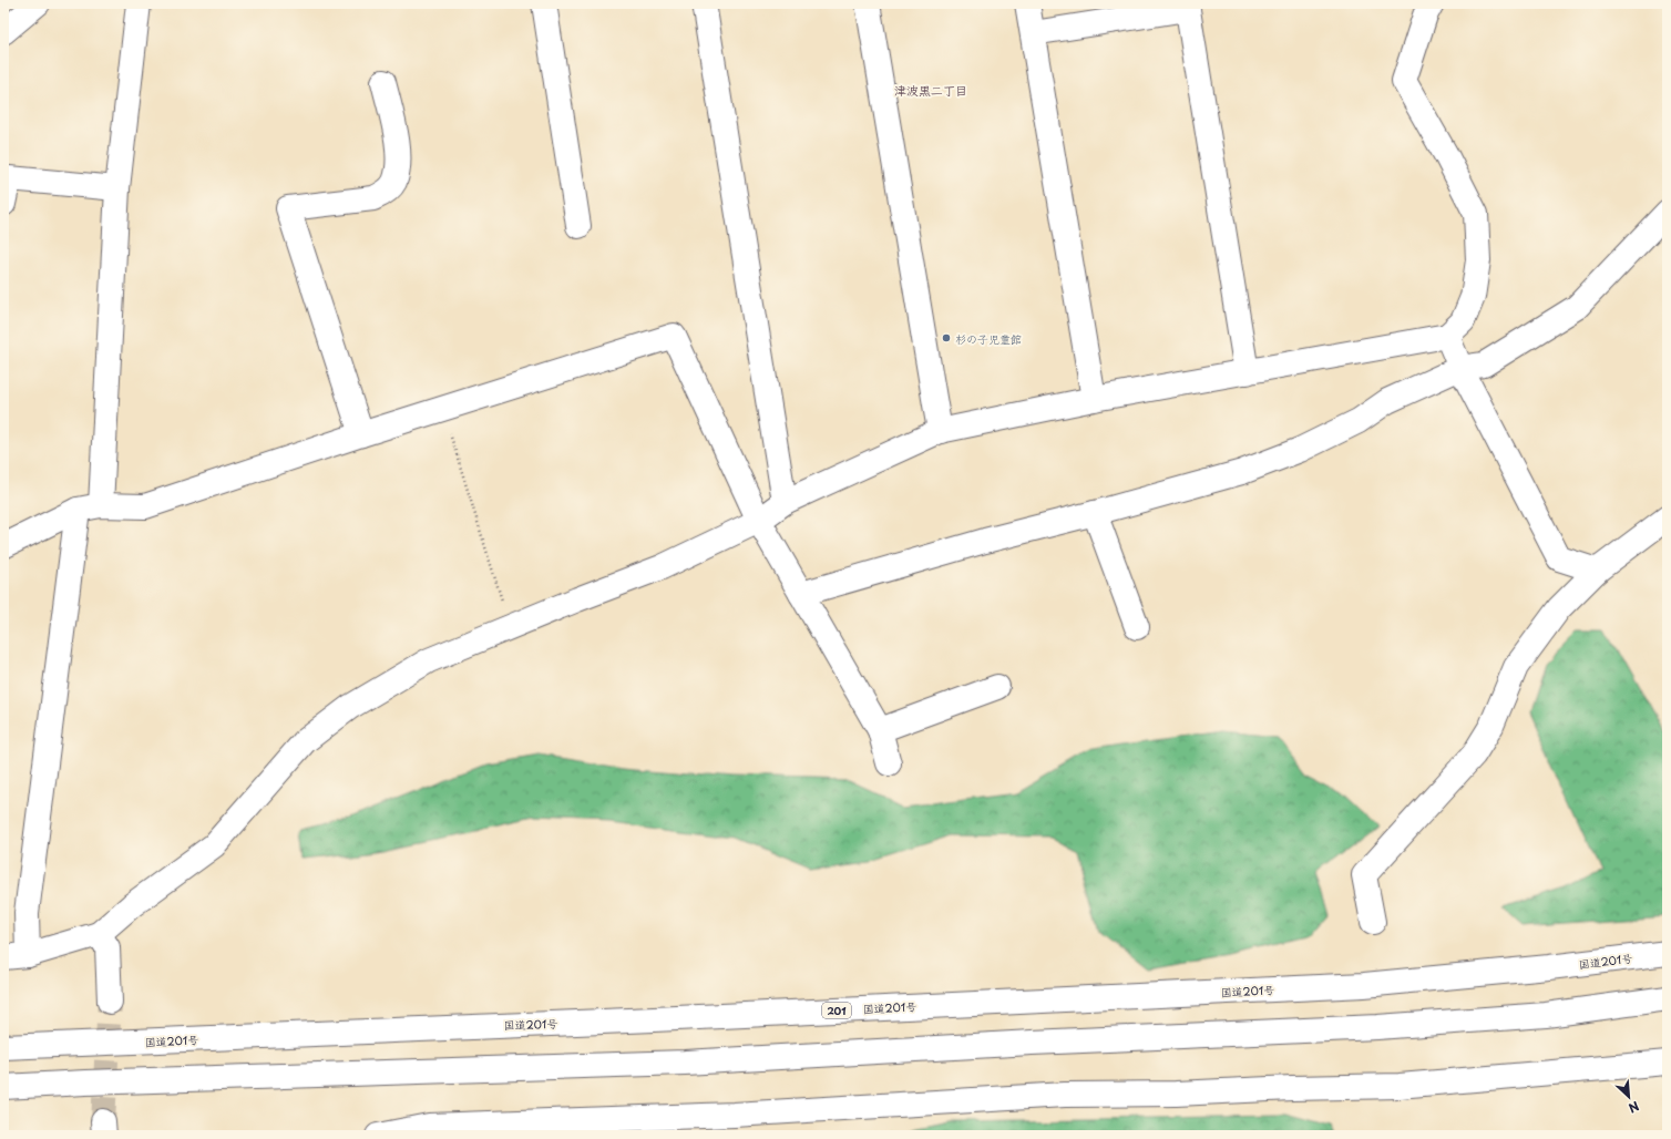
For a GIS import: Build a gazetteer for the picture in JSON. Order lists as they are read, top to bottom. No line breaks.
{"streets":{"main road":["国道201号","201"]},"districts":["津波黒二丁目"],"places":["杉の子児童館"],"north":"bottom right"}
